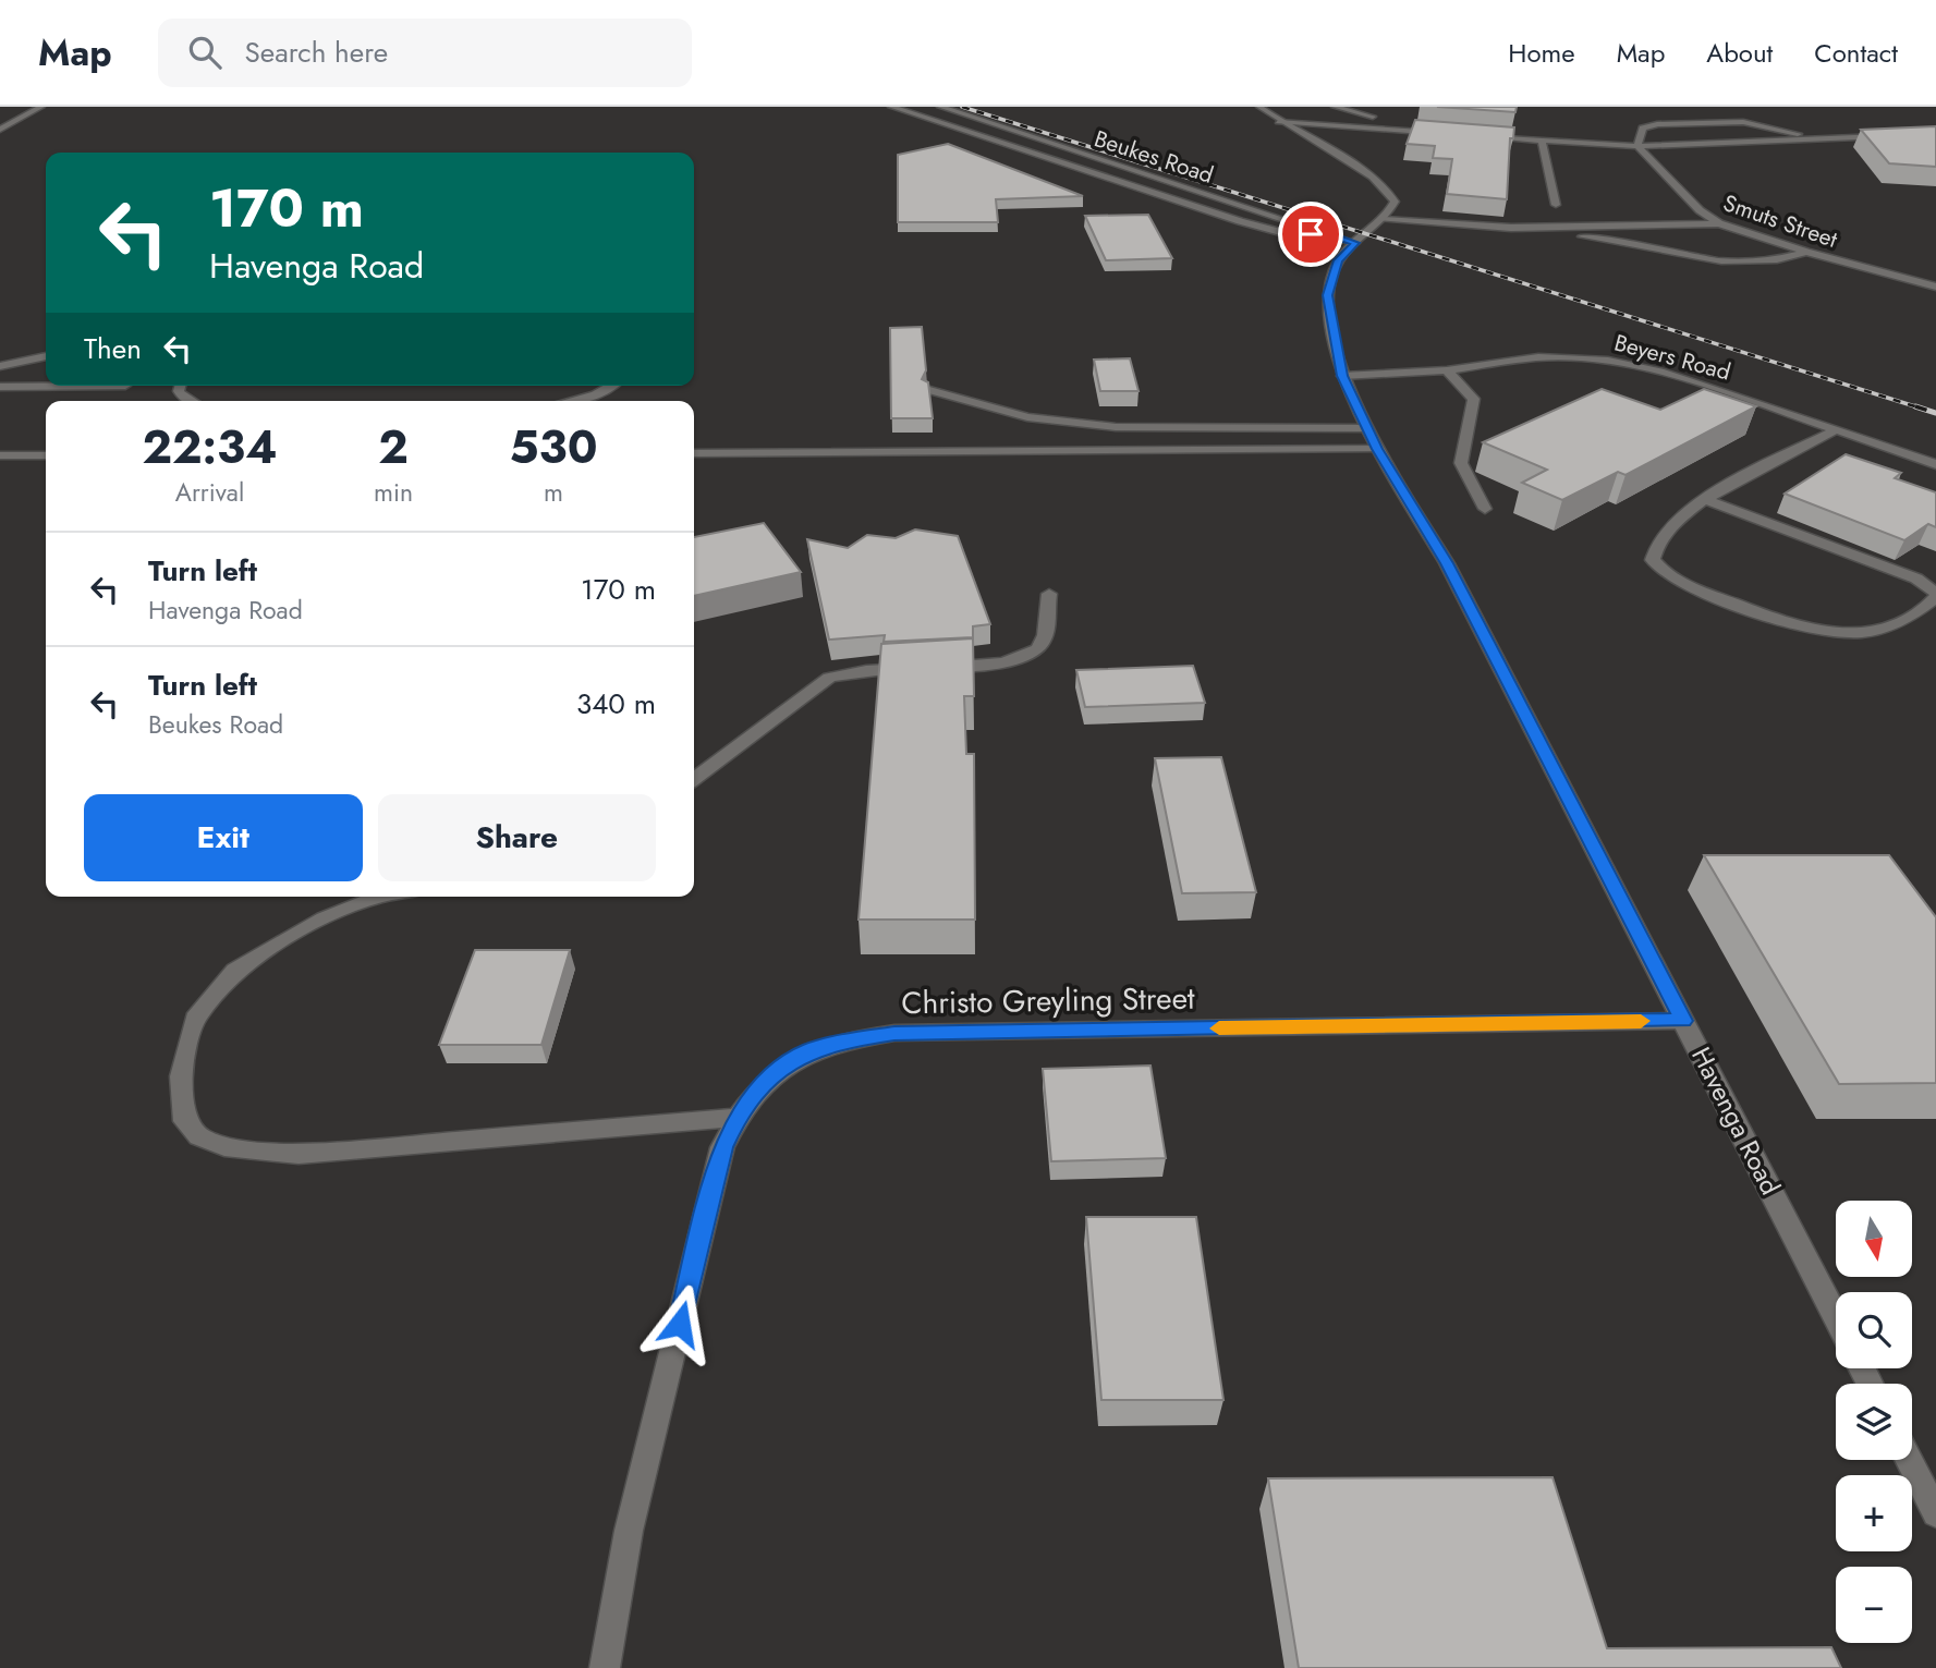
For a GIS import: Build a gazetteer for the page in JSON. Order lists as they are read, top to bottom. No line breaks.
{"streets":{"street":["Beukes Road","Smuts Street","Beyers Road","Christo Greyling Street","Havenga Road"]},"crossings":[["Beukes Road","Havenga Road"],["Beyers Road","Havenga Road"],["Christo Greyling Street","Havenga Road"]],"north":"bottom","page":{"header":"Map","search":"Search here","nav":["Home","Map","About","Contact"],"turn":["170 m","Havenga Road"],"then":"Then","eta":["22:34","Arrival","2","min","530","m"],"list":[{"name":"Turn left","note":"Havenga Road","value":"170 m"},{"name":"Turn left","note":"Beukes Road","value":"340 m"}],"buttons":["Exit","Share"],"map_buttons":["+","−"]}}
